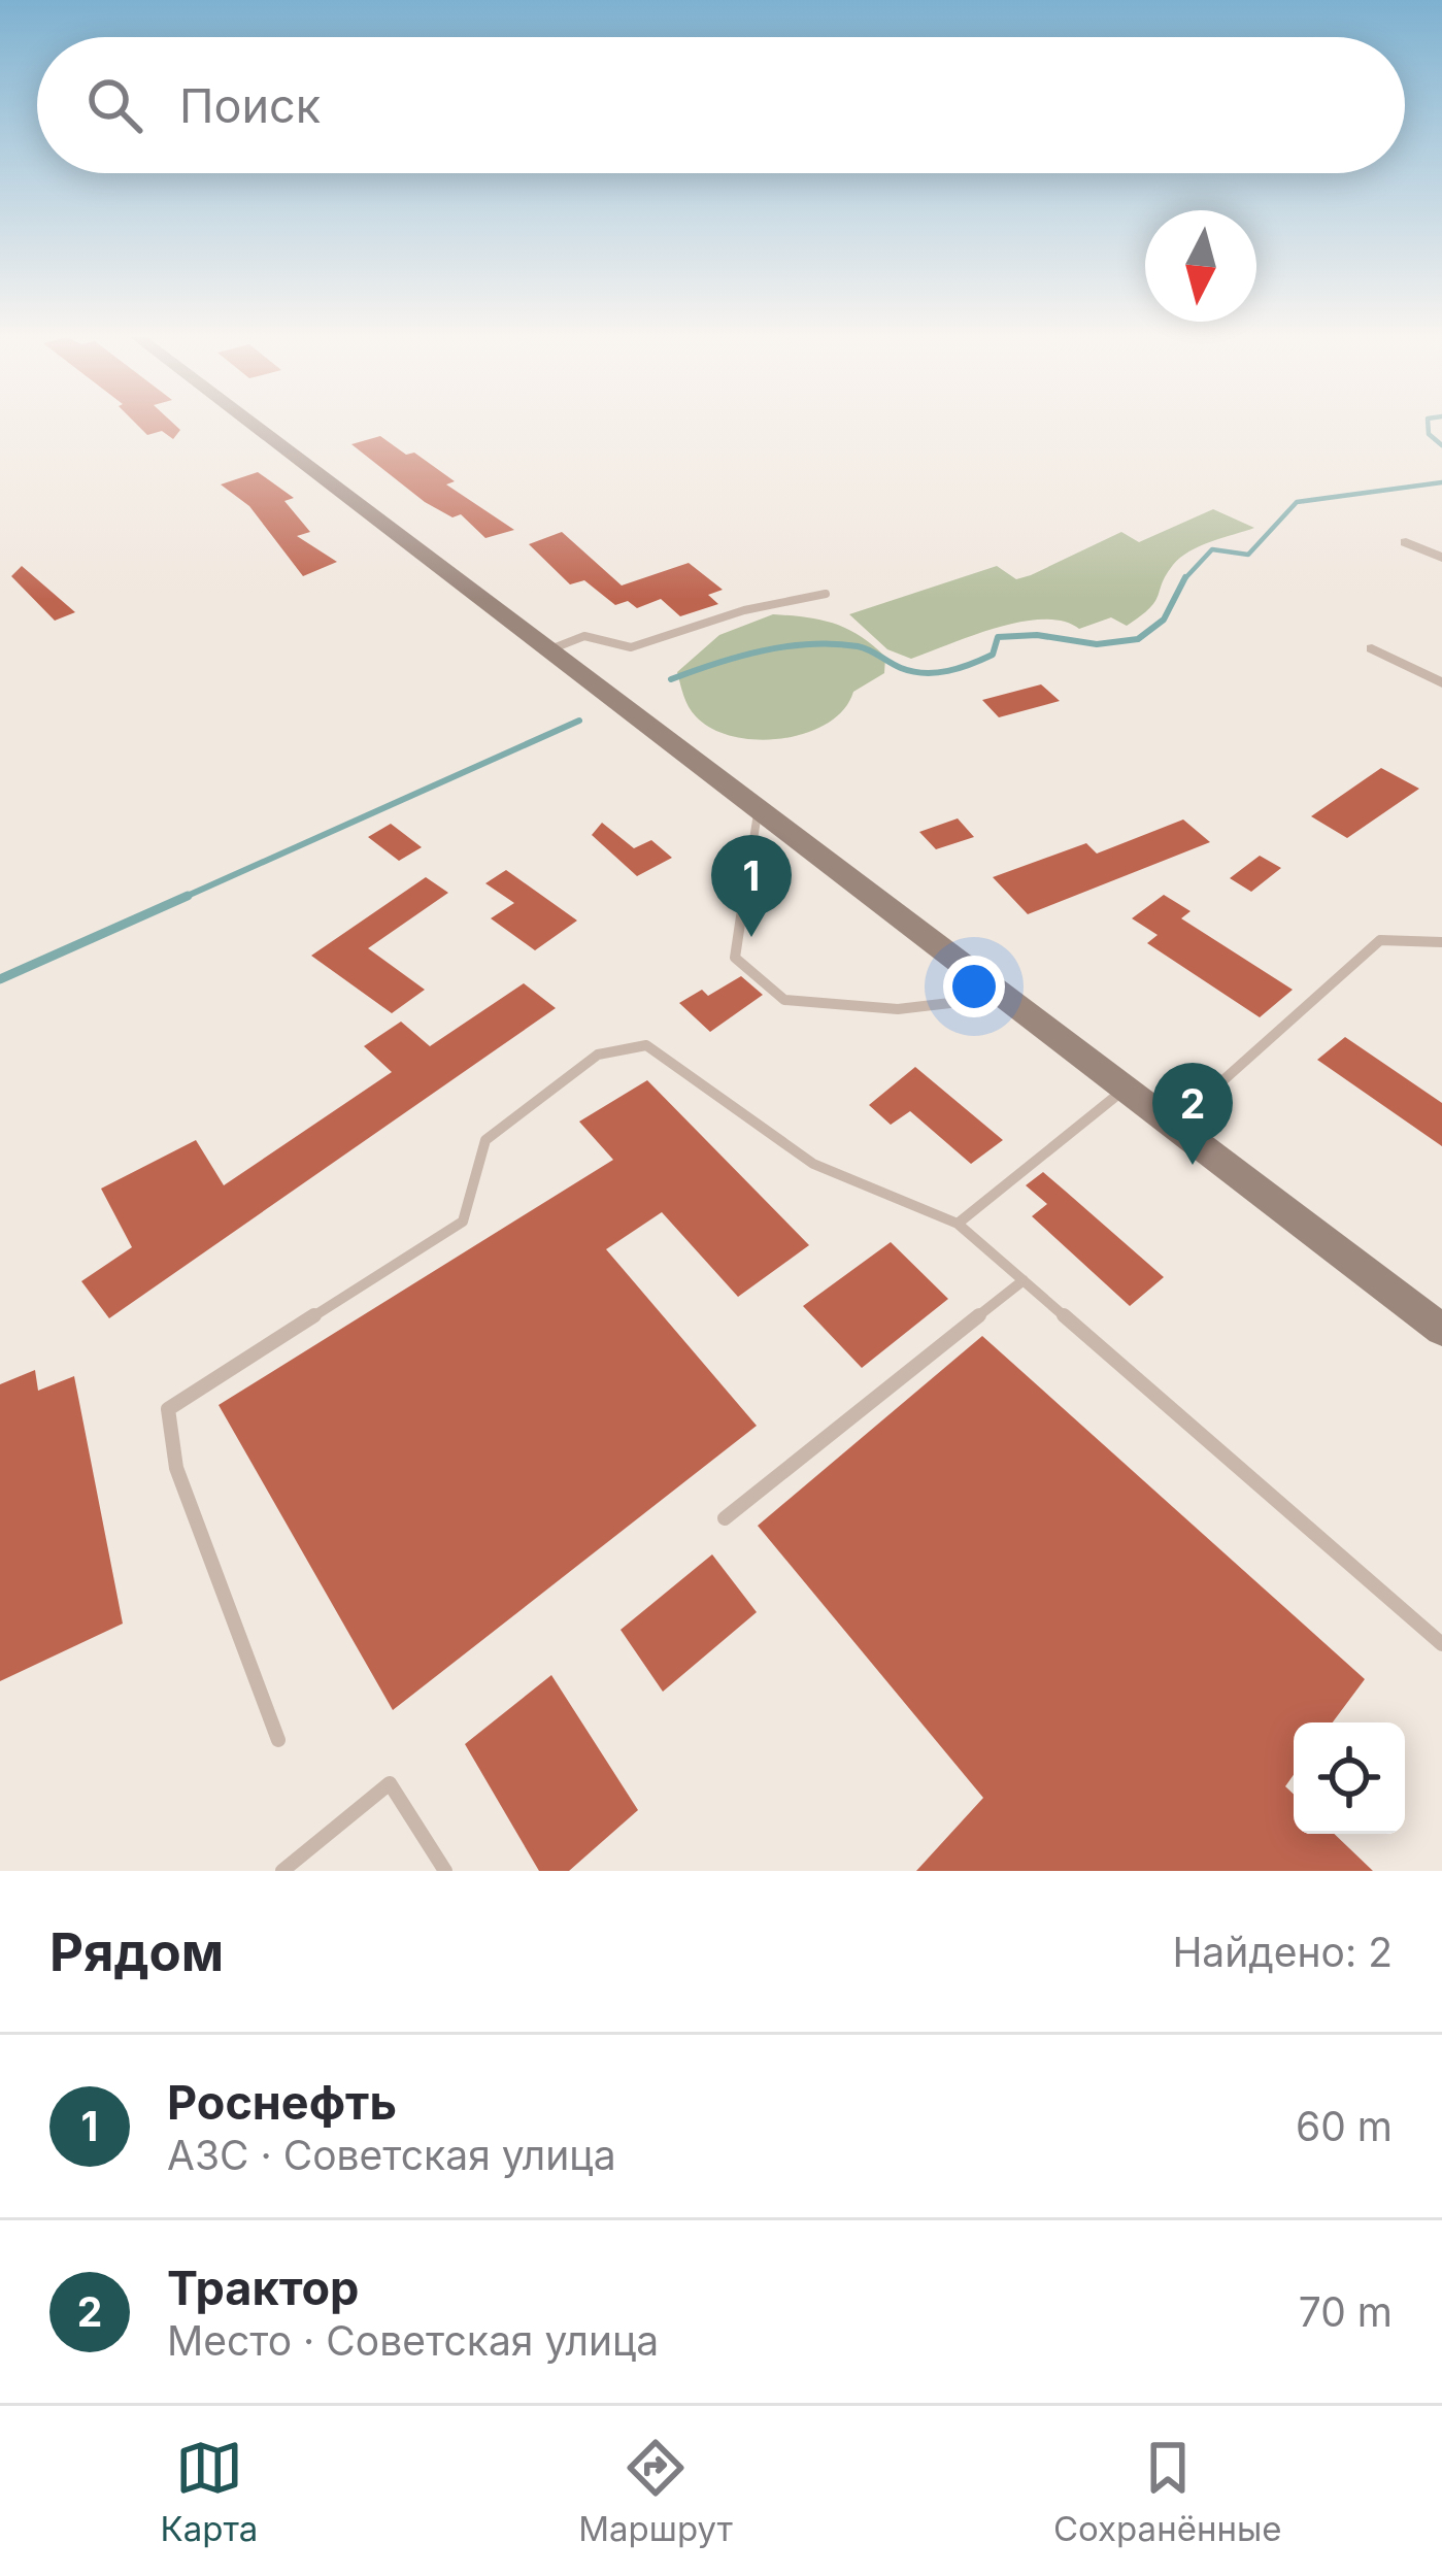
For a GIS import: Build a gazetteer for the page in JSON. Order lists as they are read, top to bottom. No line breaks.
{"north":"bottom","page":{"search":"Поиск","pins":["1","2"],"heading":["Рядом","Найдено: 2"],"list":[{"mark":"1","name":"Роснефть","note":"АЗС · Советская улица","value":"60 m"},{"mark":"2","name":"Трактор","note":"Место · Советская улица","value":"70 m"}],"nav":["Карта","Маршрут","Сохранённые"]}}
